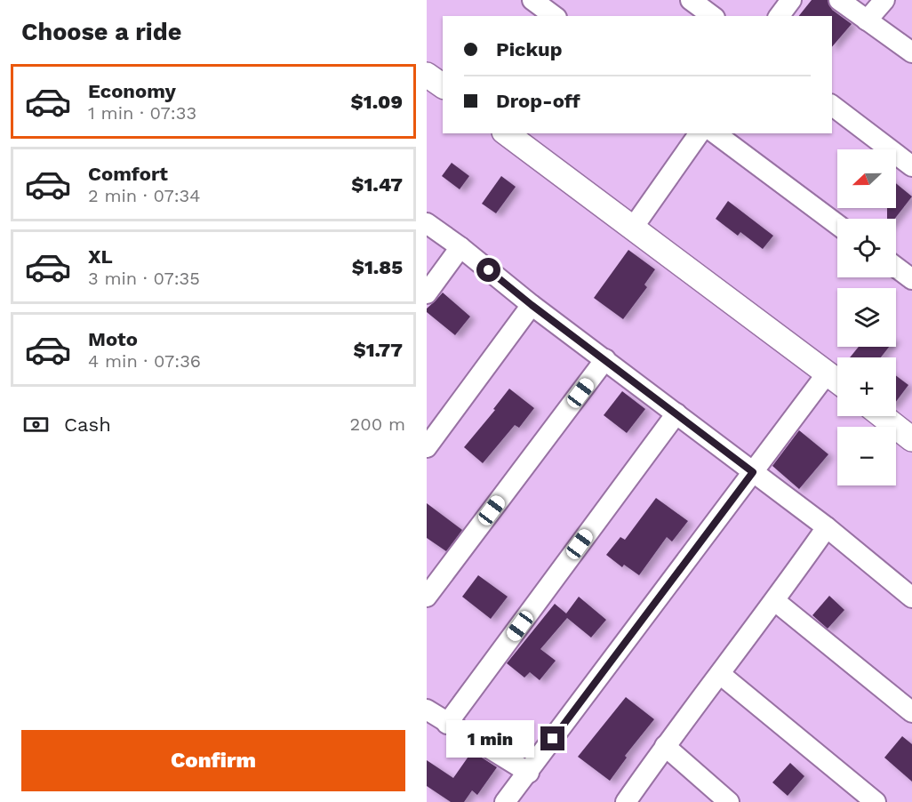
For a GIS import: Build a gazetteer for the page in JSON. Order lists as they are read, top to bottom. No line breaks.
{"north":"left","page":{"heading":"Choose a ride","banner":["Pickup","Drop-off"],"list":[{"name":"Economy","note":"1 min · 07:33","value":"$1.09"},{"name":"Comfort","note":"2 min · 07:34","value":"$1.47"},{"name":"XL","note":"3 min · 07:35","value":"$1.85"},{"name":"Moto","note":"4 min · 07:36","value":"$1.77"}],"map_buttons":["+","−"],"pay":["Cash","200 m"],"buttons":"Confirm","bubble":"1 min"}}
